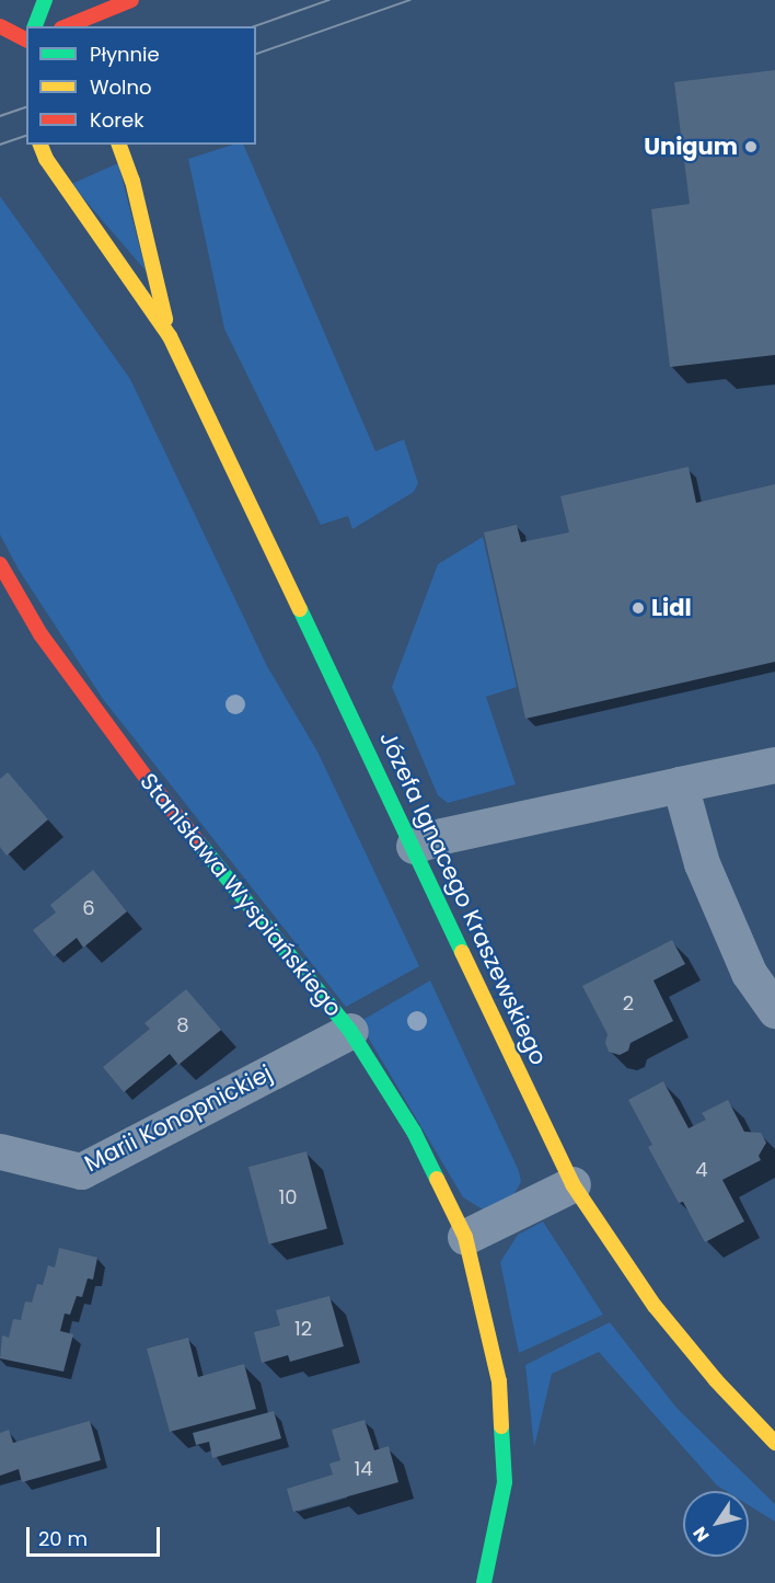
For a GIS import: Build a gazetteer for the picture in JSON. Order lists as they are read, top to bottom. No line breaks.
{"streets":{"street":["Stanisława Wyspiańskiego","Józefa Ignacego Kraszewskiego","Marii Konopnickiej"]},"crossings":[["Stanisława Wyspiańskiego","Marii Konopnickiej"]],"places":["Unigum","Lidl"],"house_numbers":["6","2","8","4","10","12","14"],"legend":["Płynnie","Wolno","Korek"],"scale_bar":"20 m","north":"bottom left"}
